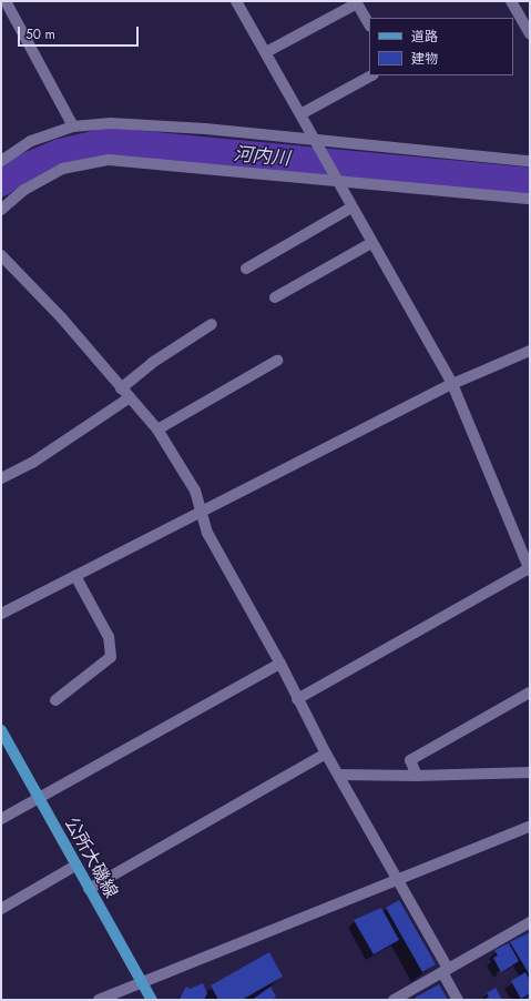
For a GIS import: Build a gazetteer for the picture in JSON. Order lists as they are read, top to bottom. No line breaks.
{"streets":{"main road":["公所大磯線"]},"water":["河内川"],"legend":["道路","建物"],"scale_bar":"50 m"}
